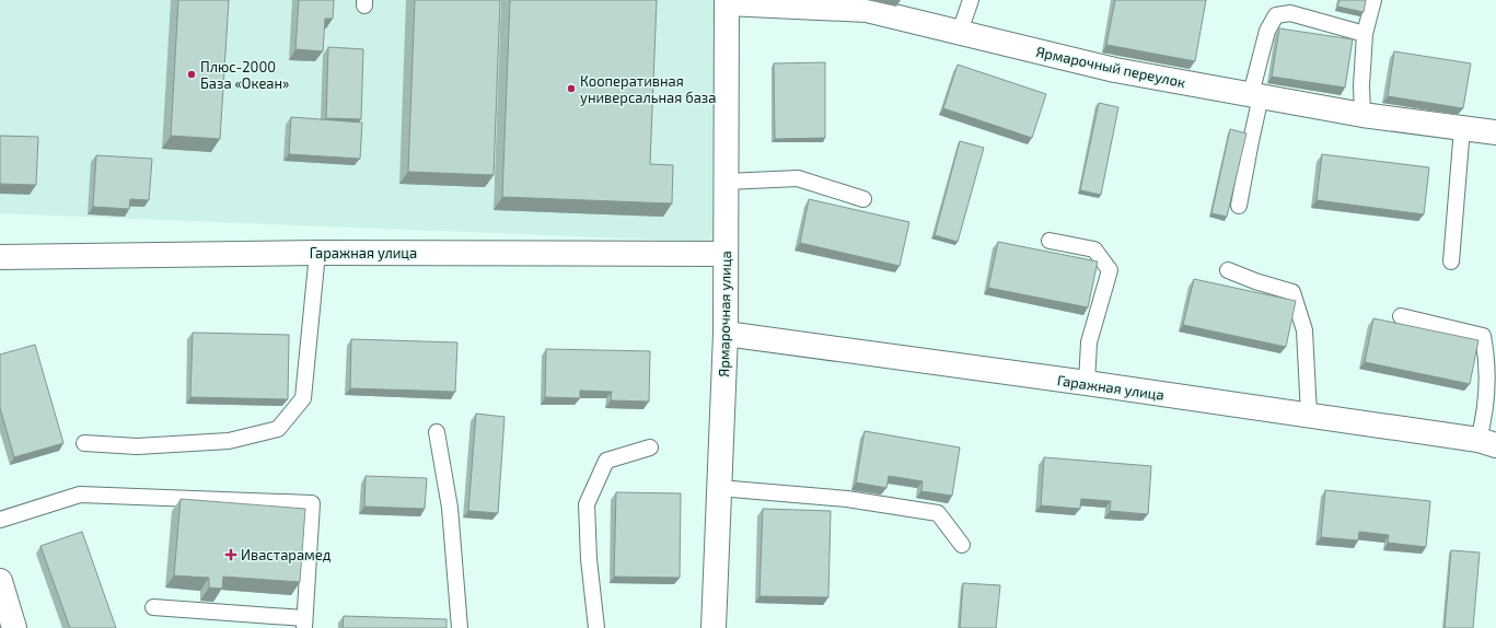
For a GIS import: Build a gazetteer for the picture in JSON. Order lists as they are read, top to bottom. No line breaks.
{"streets":{"street":["Ярмарочный переулок","Гаражная улица","Ярмарочная улица"]},"crossings":[["Ярмарочный переулок","Ярмарочная улица"],["Гаражная улица","Ярмарочная улица"]],"places":{"other":["Плюс-2000 База «Океан»","Кооперативная универсальная база"],"health":["Ивастарамед"]}}
